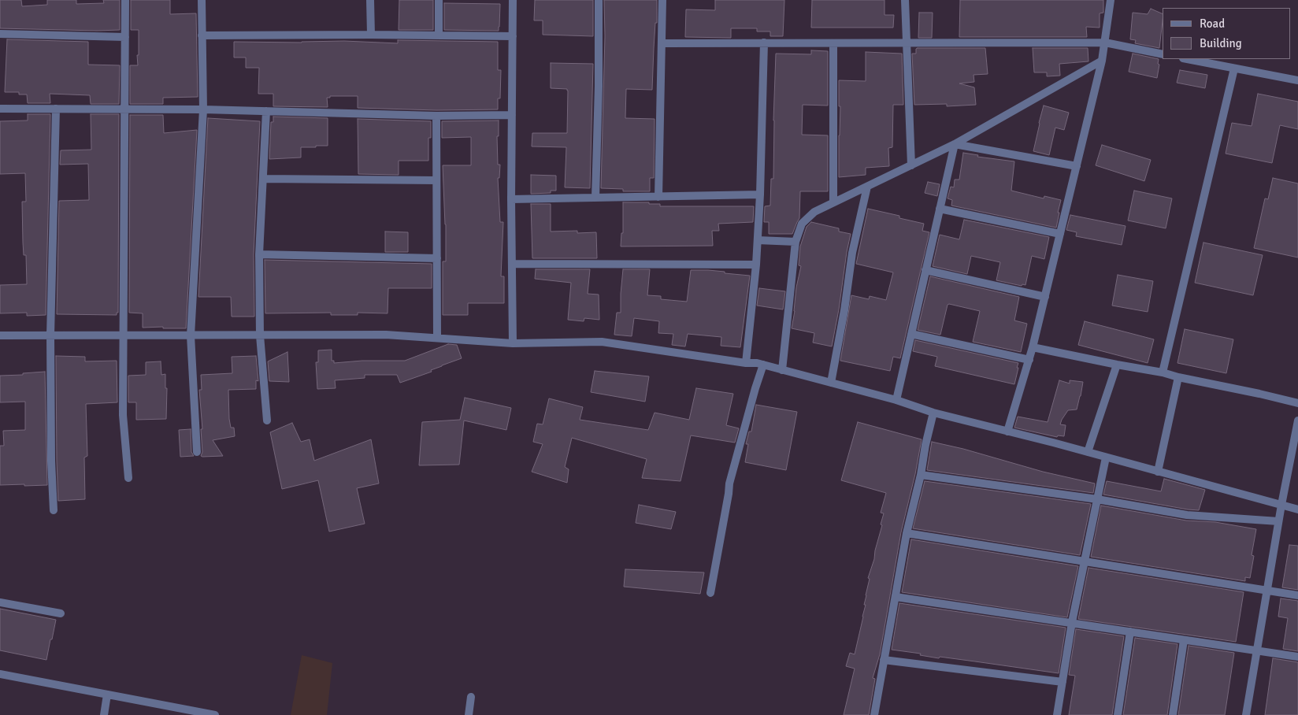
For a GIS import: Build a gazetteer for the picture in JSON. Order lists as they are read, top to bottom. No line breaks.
{"legend":["Road","Building"]}
